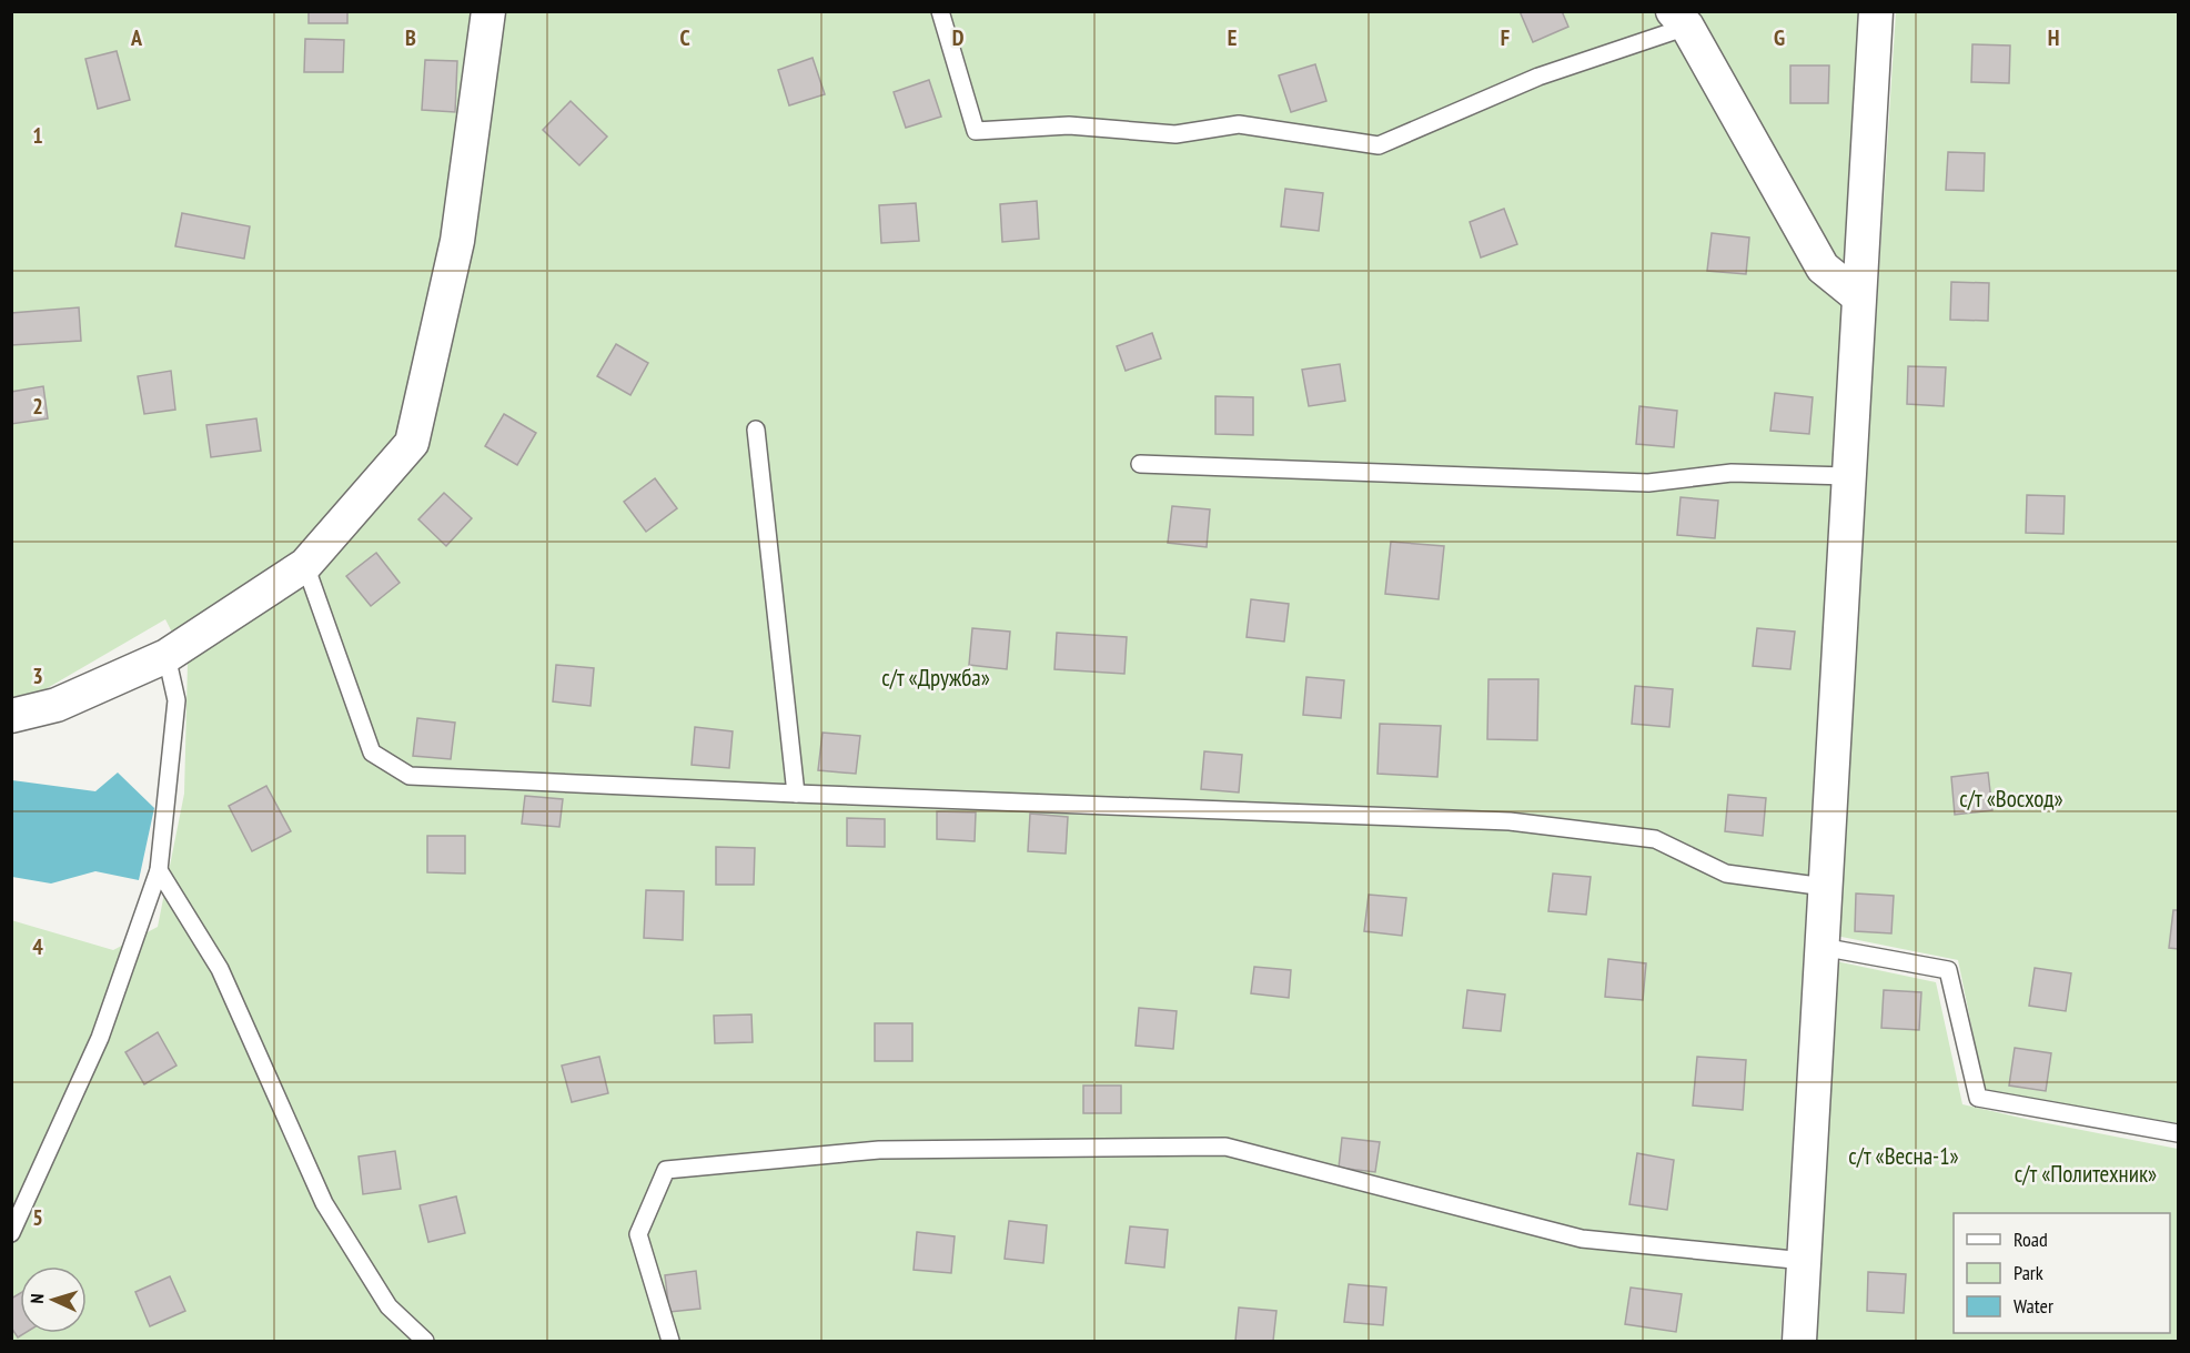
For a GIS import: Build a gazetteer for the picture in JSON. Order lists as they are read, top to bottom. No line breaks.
{"parks":["с/т «Дружба»","с/т «Восход»","с/т «Весна-1»","с/т «Политехник»"],"legend":["Road","Park","Water"],"north":"left","grid":{"columns":["A","B","C","D","E","F","G","H"],"rows":["1","2","3","4","5"]}}
